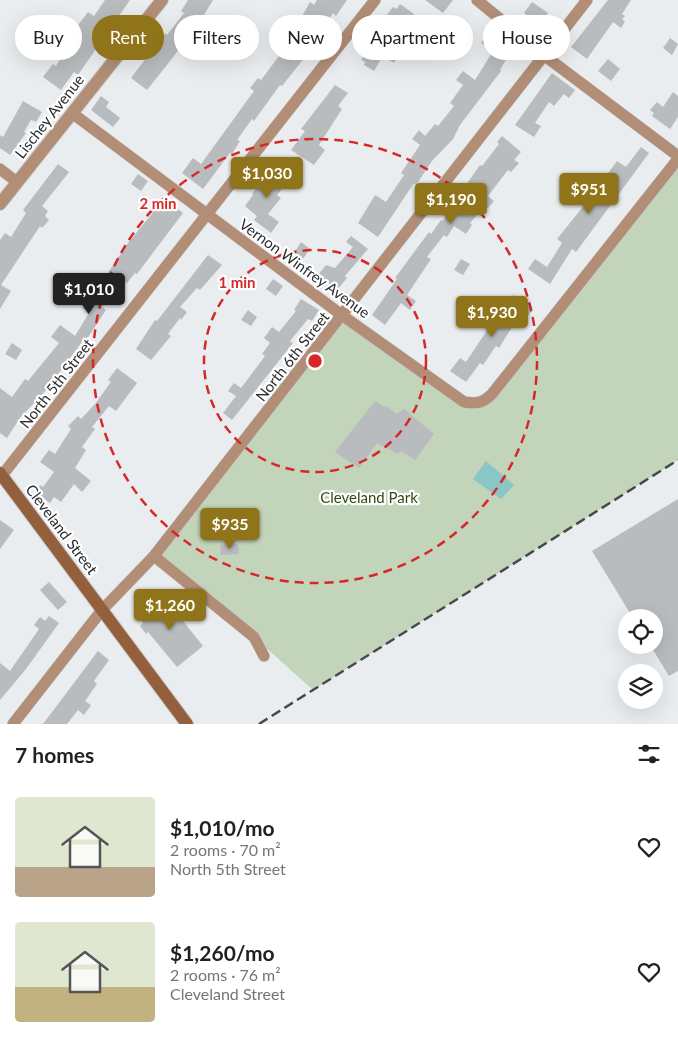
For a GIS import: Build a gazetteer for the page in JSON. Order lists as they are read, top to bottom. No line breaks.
{"streets":{"main road":["Cleveland Street"],"street":["Lischey Avenue","Vernon Winfrey Avenue","North 6th Street","North 5th Street"]},"crossings":[["Lischey Avenue","Vernon Winfrey Avenue"],["Vernon Winfrey Avenue","North 6th Street"],["Vernon Winfrey Avenue","North 5th Street"],["North 6th Street","Cleveland Street"],["North 5th Street","Cleveland Street"]],"parks":["Cleveland Park"],"page":{"chip":["Buy","Rent","Filters","New","Apartment","House"],"price":["$1,030","$951","$1,190","$1,010","$1,930","$935","$1,260"],"heading":"7 homes","list":[{"name":"$1,010/mo","note":"2 rooms · 70 m² · North 5th Street"},{"name":"$1,260/mo","note":"2 rooms · 76 m² · Cleveland Street"}]},"rings":["2 min","1 min"]}
